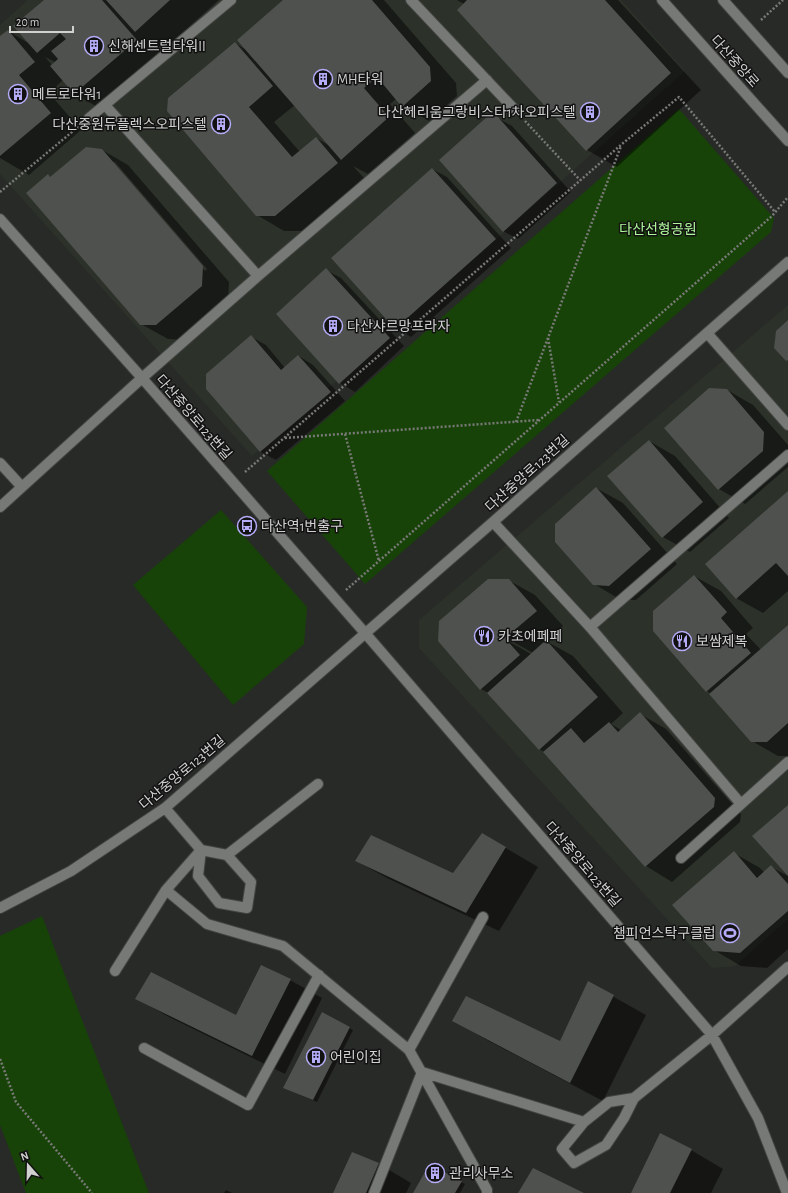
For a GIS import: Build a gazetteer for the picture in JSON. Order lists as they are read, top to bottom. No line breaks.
{"streets":{"street":["다산중앙로","다산중앙로123번길"]},"parks":["다산선형공원"],"places":{"building":["신해센트럴타워II","MH타워","메트로타워1","다산헤리움그랑비스타1차오피스텔","다산중원듀플렉스오피스텔","다산샤르망프라자","어린이집","관리사무소"],"bus stop":["다산역1번출구"],"restaurant":["카초에페페","보쌈제복"],"sports":["챔피언스탁구클럽"]},"scale_bar":"20 m","north":"top"}
